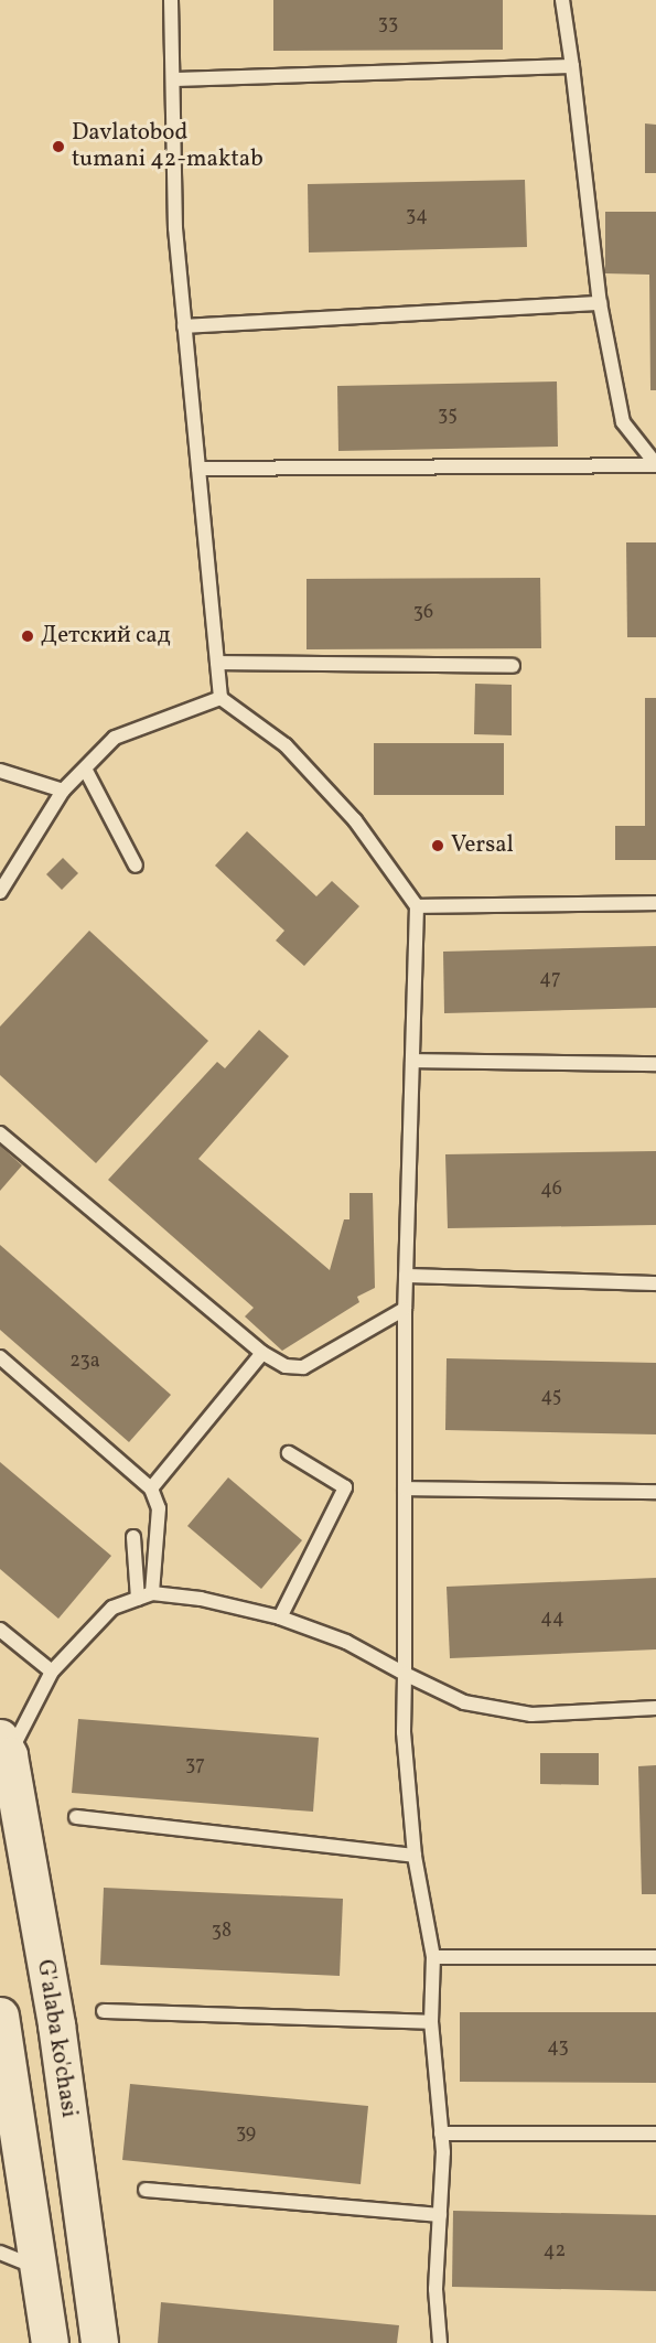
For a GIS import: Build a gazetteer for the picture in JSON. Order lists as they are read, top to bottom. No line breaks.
{"streets":{"main road":["G'alaba ko'chasi"]},"places":["Davlatobod tumani 42-maktab","Детский сад","Versal"],"house_numbers":["33","34","35","36","47","46","23а","45","44","37","38","43","39","42"]}
